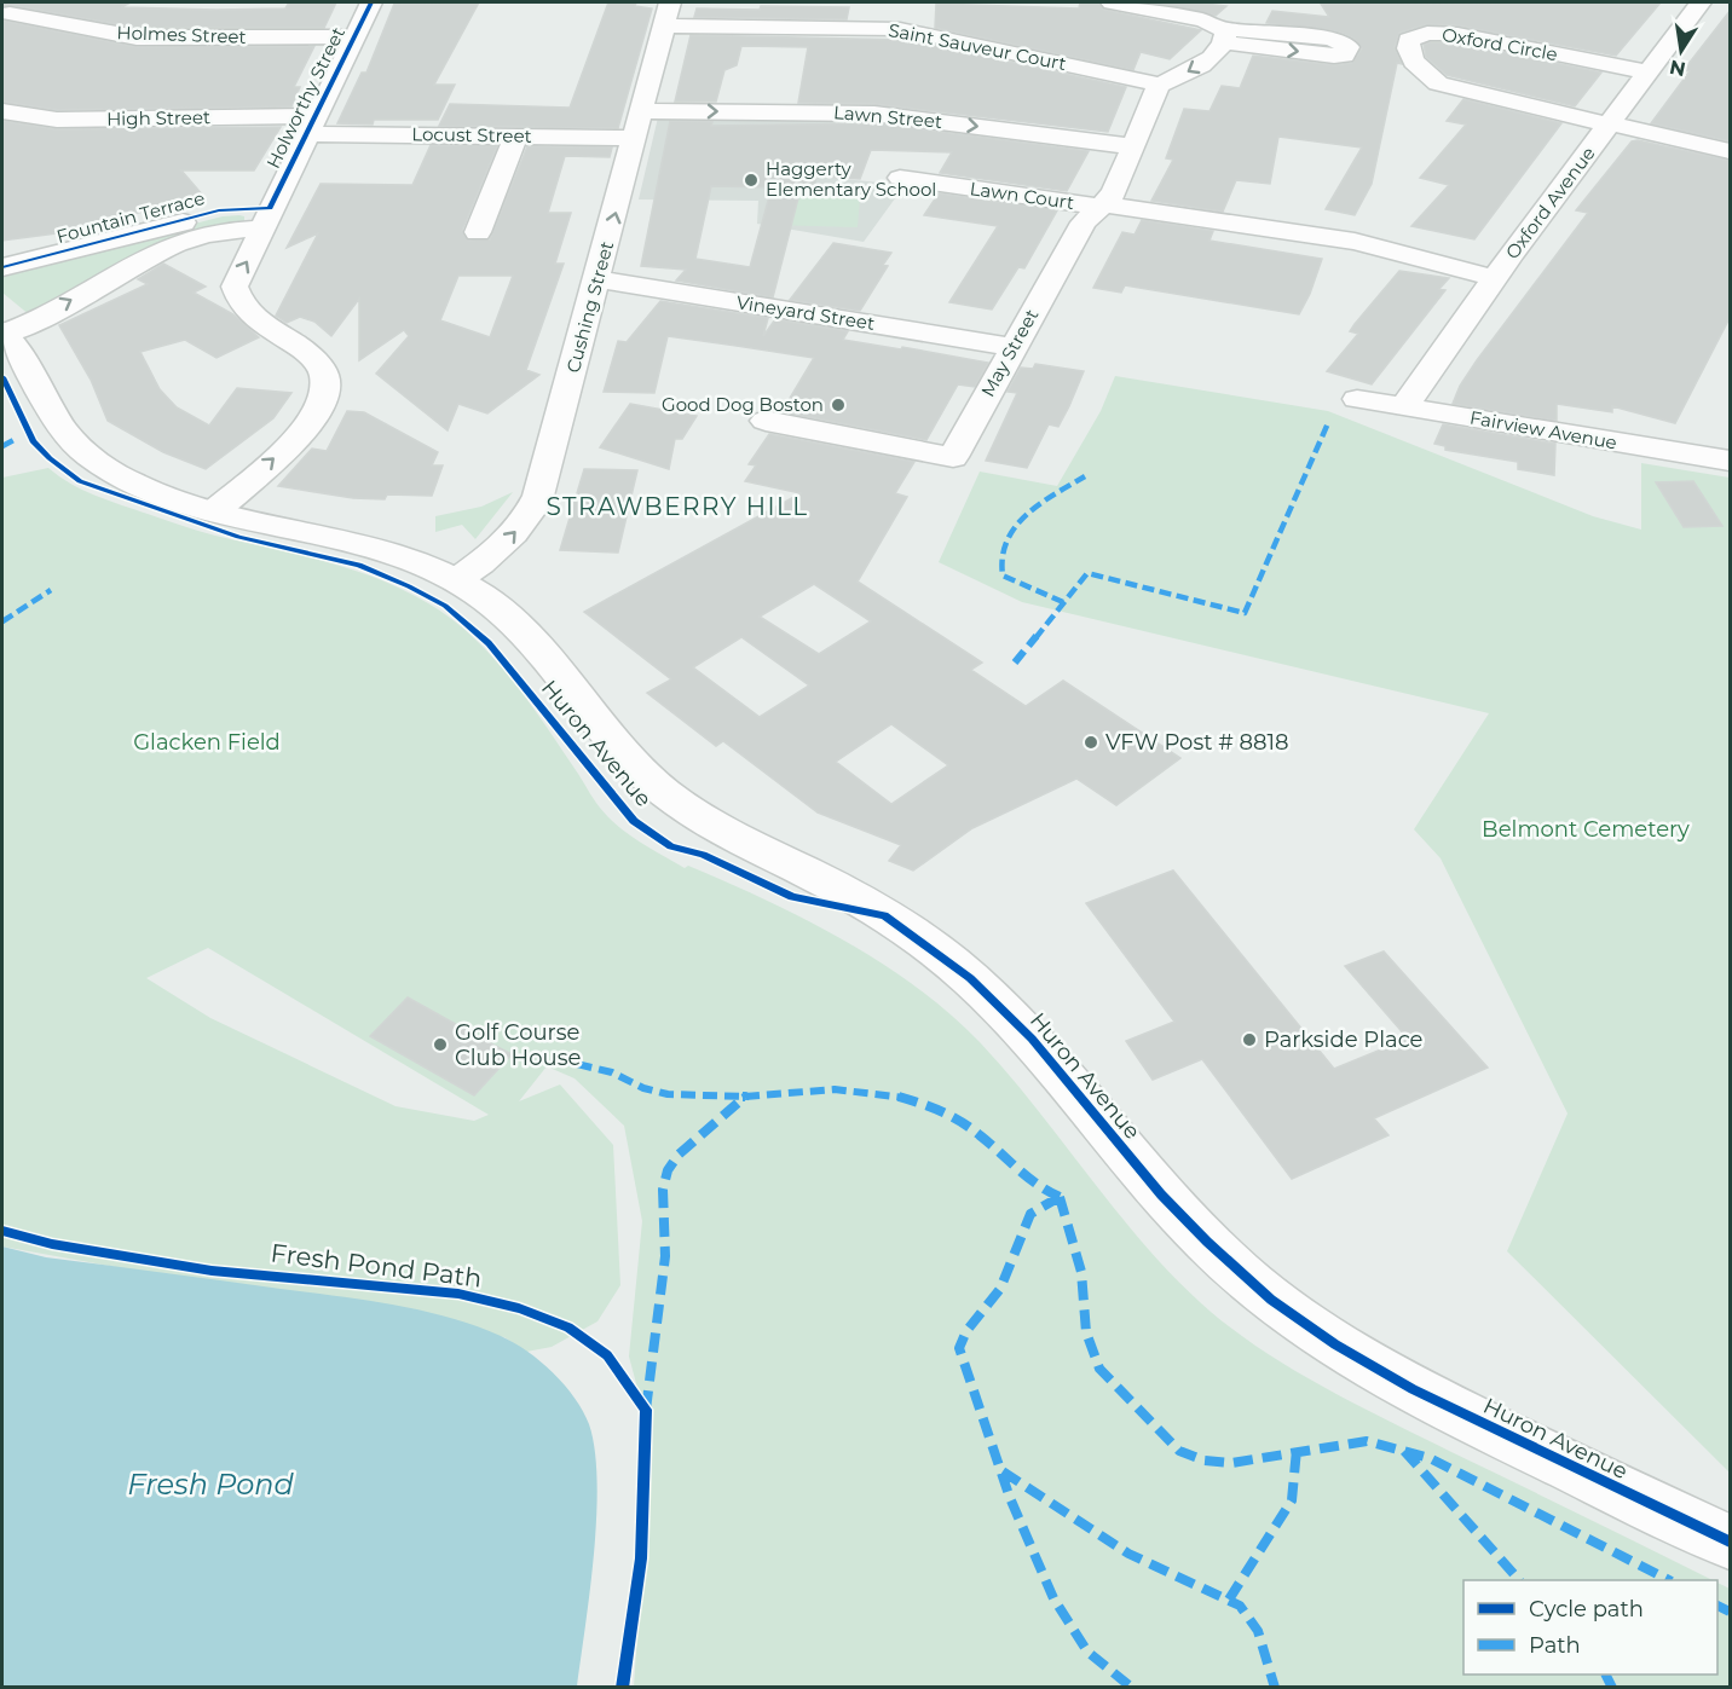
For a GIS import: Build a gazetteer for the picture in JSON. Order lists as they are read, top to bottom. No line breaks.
{"streets":{"street":["Holmes Street","Oxford Circle","Saint Sauveur Court","Holworthy Street","Lawn Street","High Street","Locust Street","Lawn Court","Oxford Avenue","Fountain Terrace","Cushing Street","Vineyard Street","May Street","Fairview Avenue","Huron Avenue"],"cycle path":["Fresh Pond Path"]},"crossings":[["Holmes Street","Holworthy Street"],["Oxford Circle","Oxford Avenue"],["Saint Sauveur Court","Cushing Street"],["Saint Sauveur Court","May Street"],["Holworthy Street","High Street"],["Holworthy Street","Locust Street"],["Holworthy Street","Fountain Terrace"],["Holworthy Street","Huron Avenue"],["Lawn Street","Locust Street"],["Lawn Street","Cushing Street"],["Lawn Street","May Street"],["High Street","Locust Street"],["Locust Street","Cushing Street"],["Lawn Court","May Street"],["Oxford Avenue","Fairview Avenue"],["Fountain Terrace","Huron Avenue"],["Cushing Street","Vineyard Street"],["Cushing Street","Huron Avenue"],["Vineyard Street","May Street"]],"one_way":["Lawn Street","Cushing Street"],"districts":["STRAWBERRY HILL"],"water":["Fresh Pond"],"parks":["Glacken Field","Belmont Cemetery"],"places":["Haggerty Elementary School","Good Dog Boston","VFW Post # 8818","Parkside Place","Golf Course Club House"],"legend":["Cycle path","Path"],"north":"bottom"}
